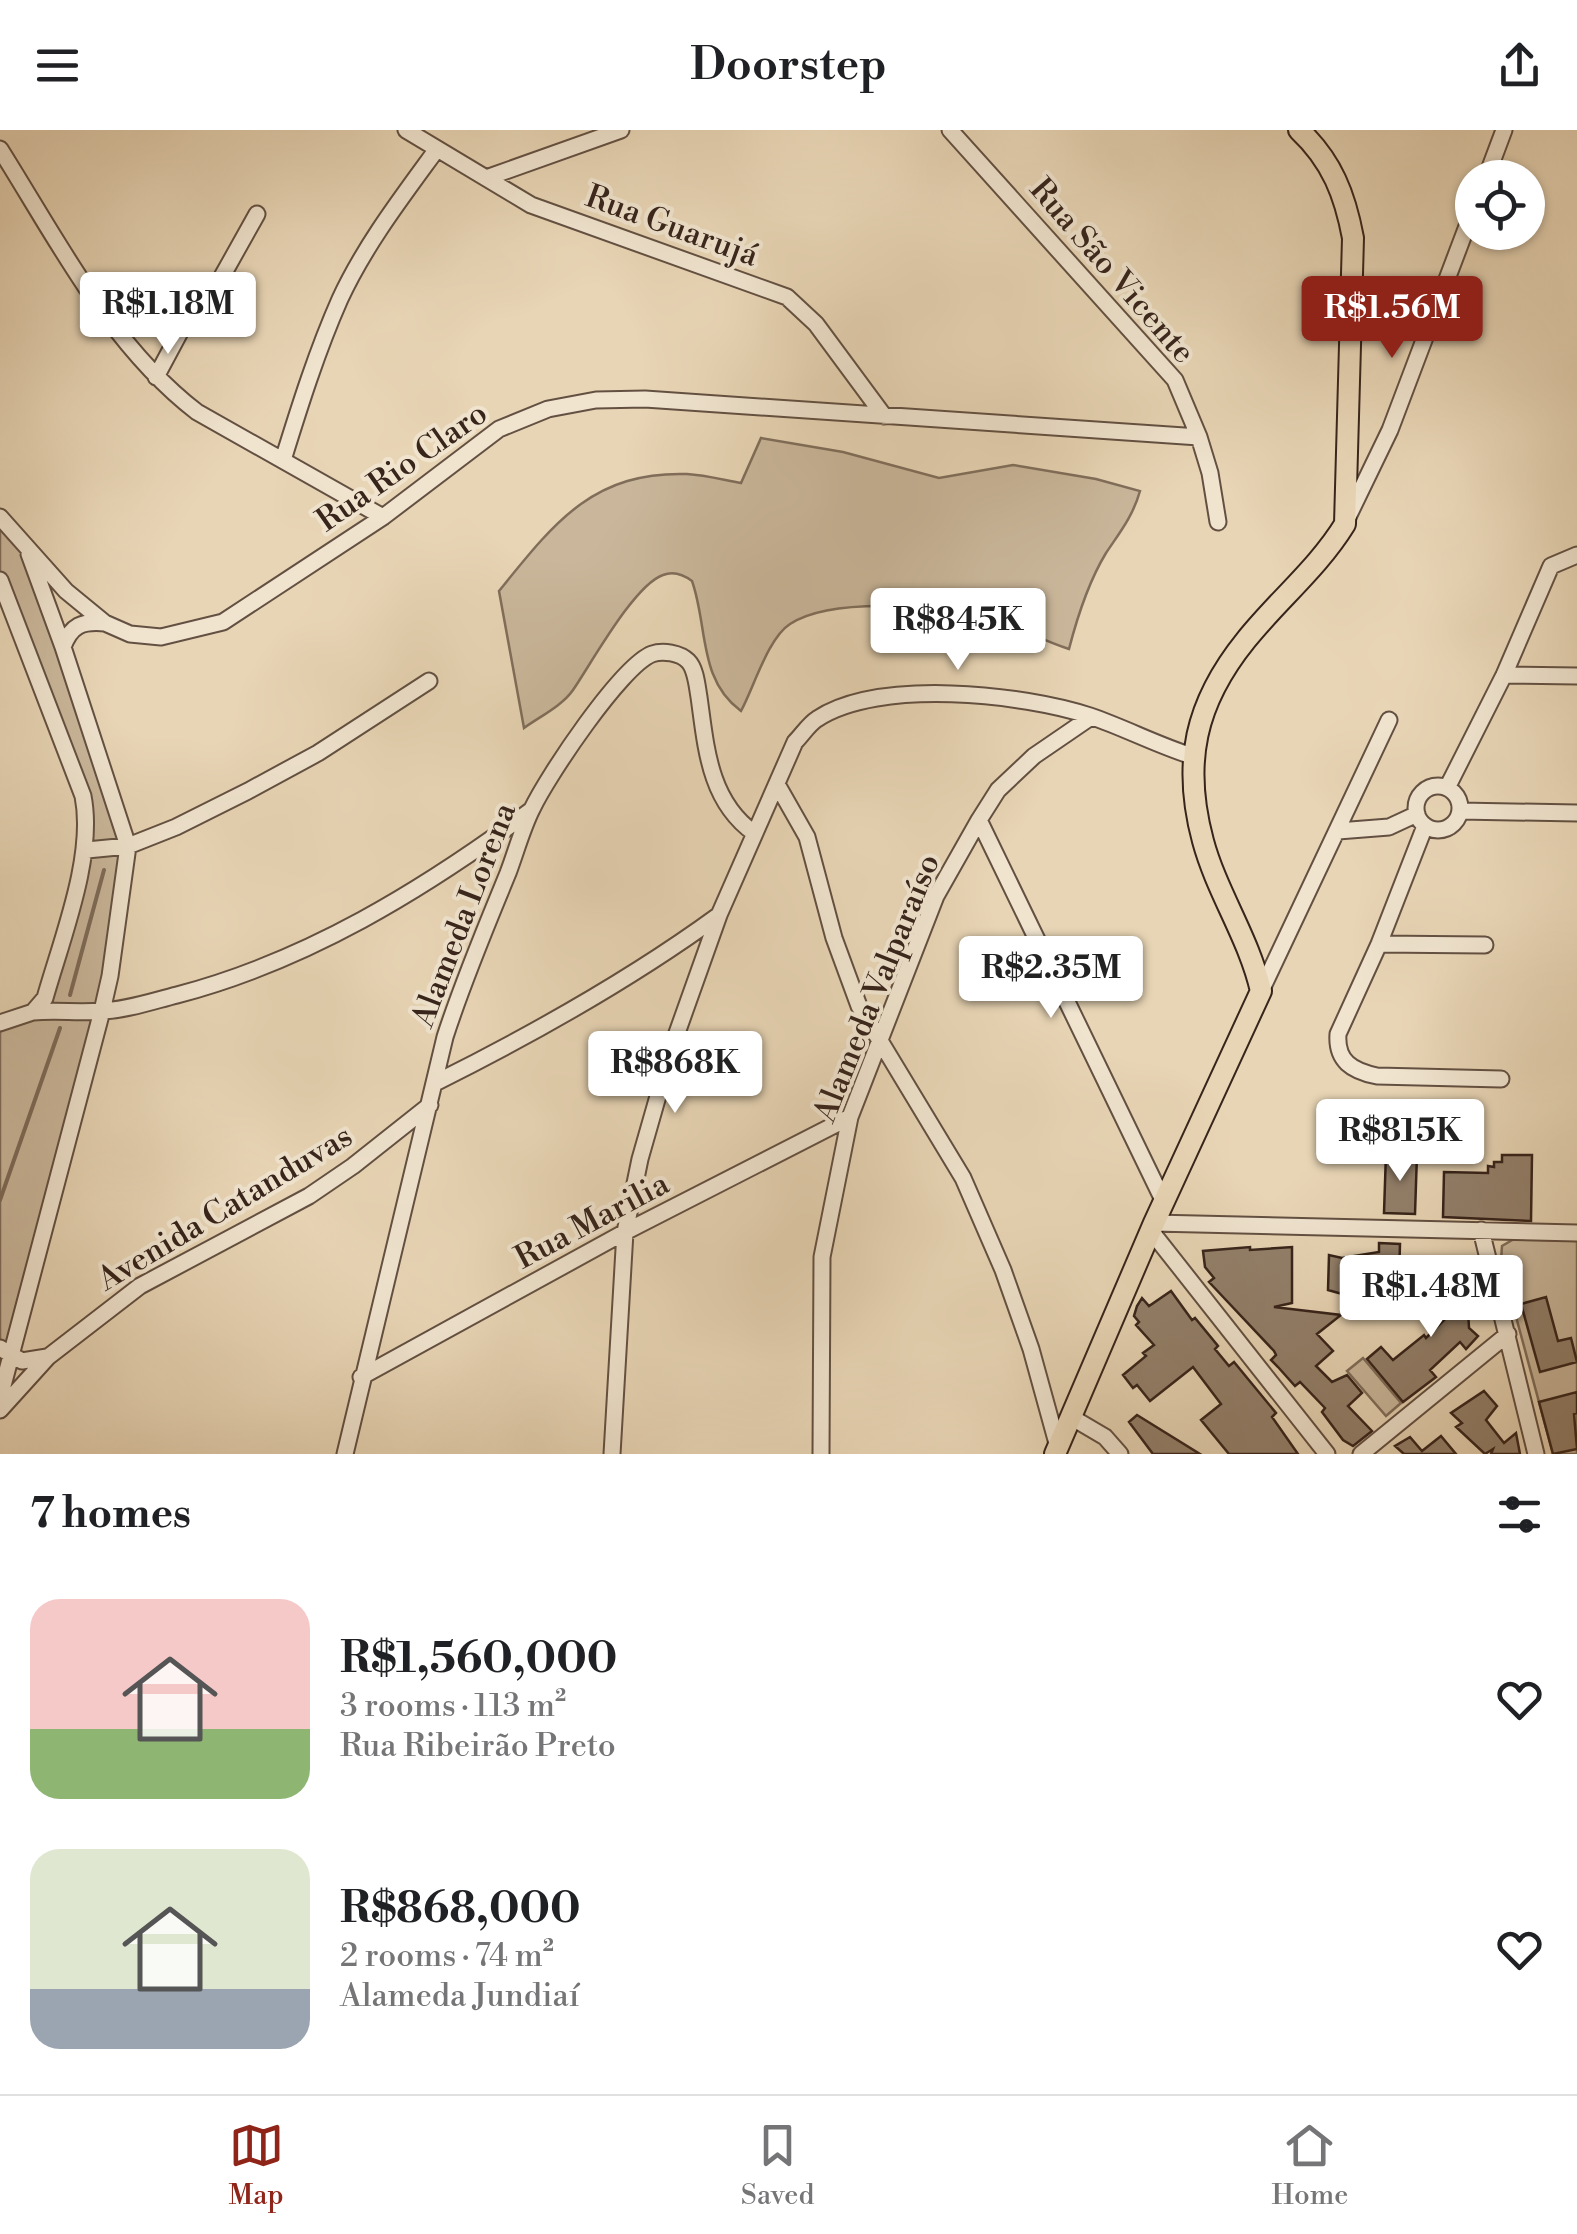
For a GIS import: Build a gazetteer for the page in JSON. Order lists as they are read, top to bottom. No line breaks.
{"streets":{"street":["Rua Guarujá","Rua São Vicente","Rua Rio Claro","Alameda Lorena","Alameda Valparaíso","Avenida Catanduvas","Rua Marilia"]},"crossings":[["Rua Guarujá","Rua Rio Claro"],["Rua São Vicente","Rua Rio Claro"],["Alameda Lorena","Avenida Catanduvas"],["Alameda Lorena","Rua Marilia"],["Alameda Valparaíso","Rua Marilia"]],"page":{"header":"Doorstep","price":["R$1.18M","R$1.56M","R$845K","R$2.35M","R$868K","R$815K","R$1.48M"],"heading":"7 homes","list":[{"name":"R$1,560,000","note":"3 rooms · 113 m² · Rua Ribeirão Preto"},{"name":"R$868,000","note":"2 rooms · 74 m² · Alameda Jundiaí"}],"tabs":["Map","Saved","Home"]}}
